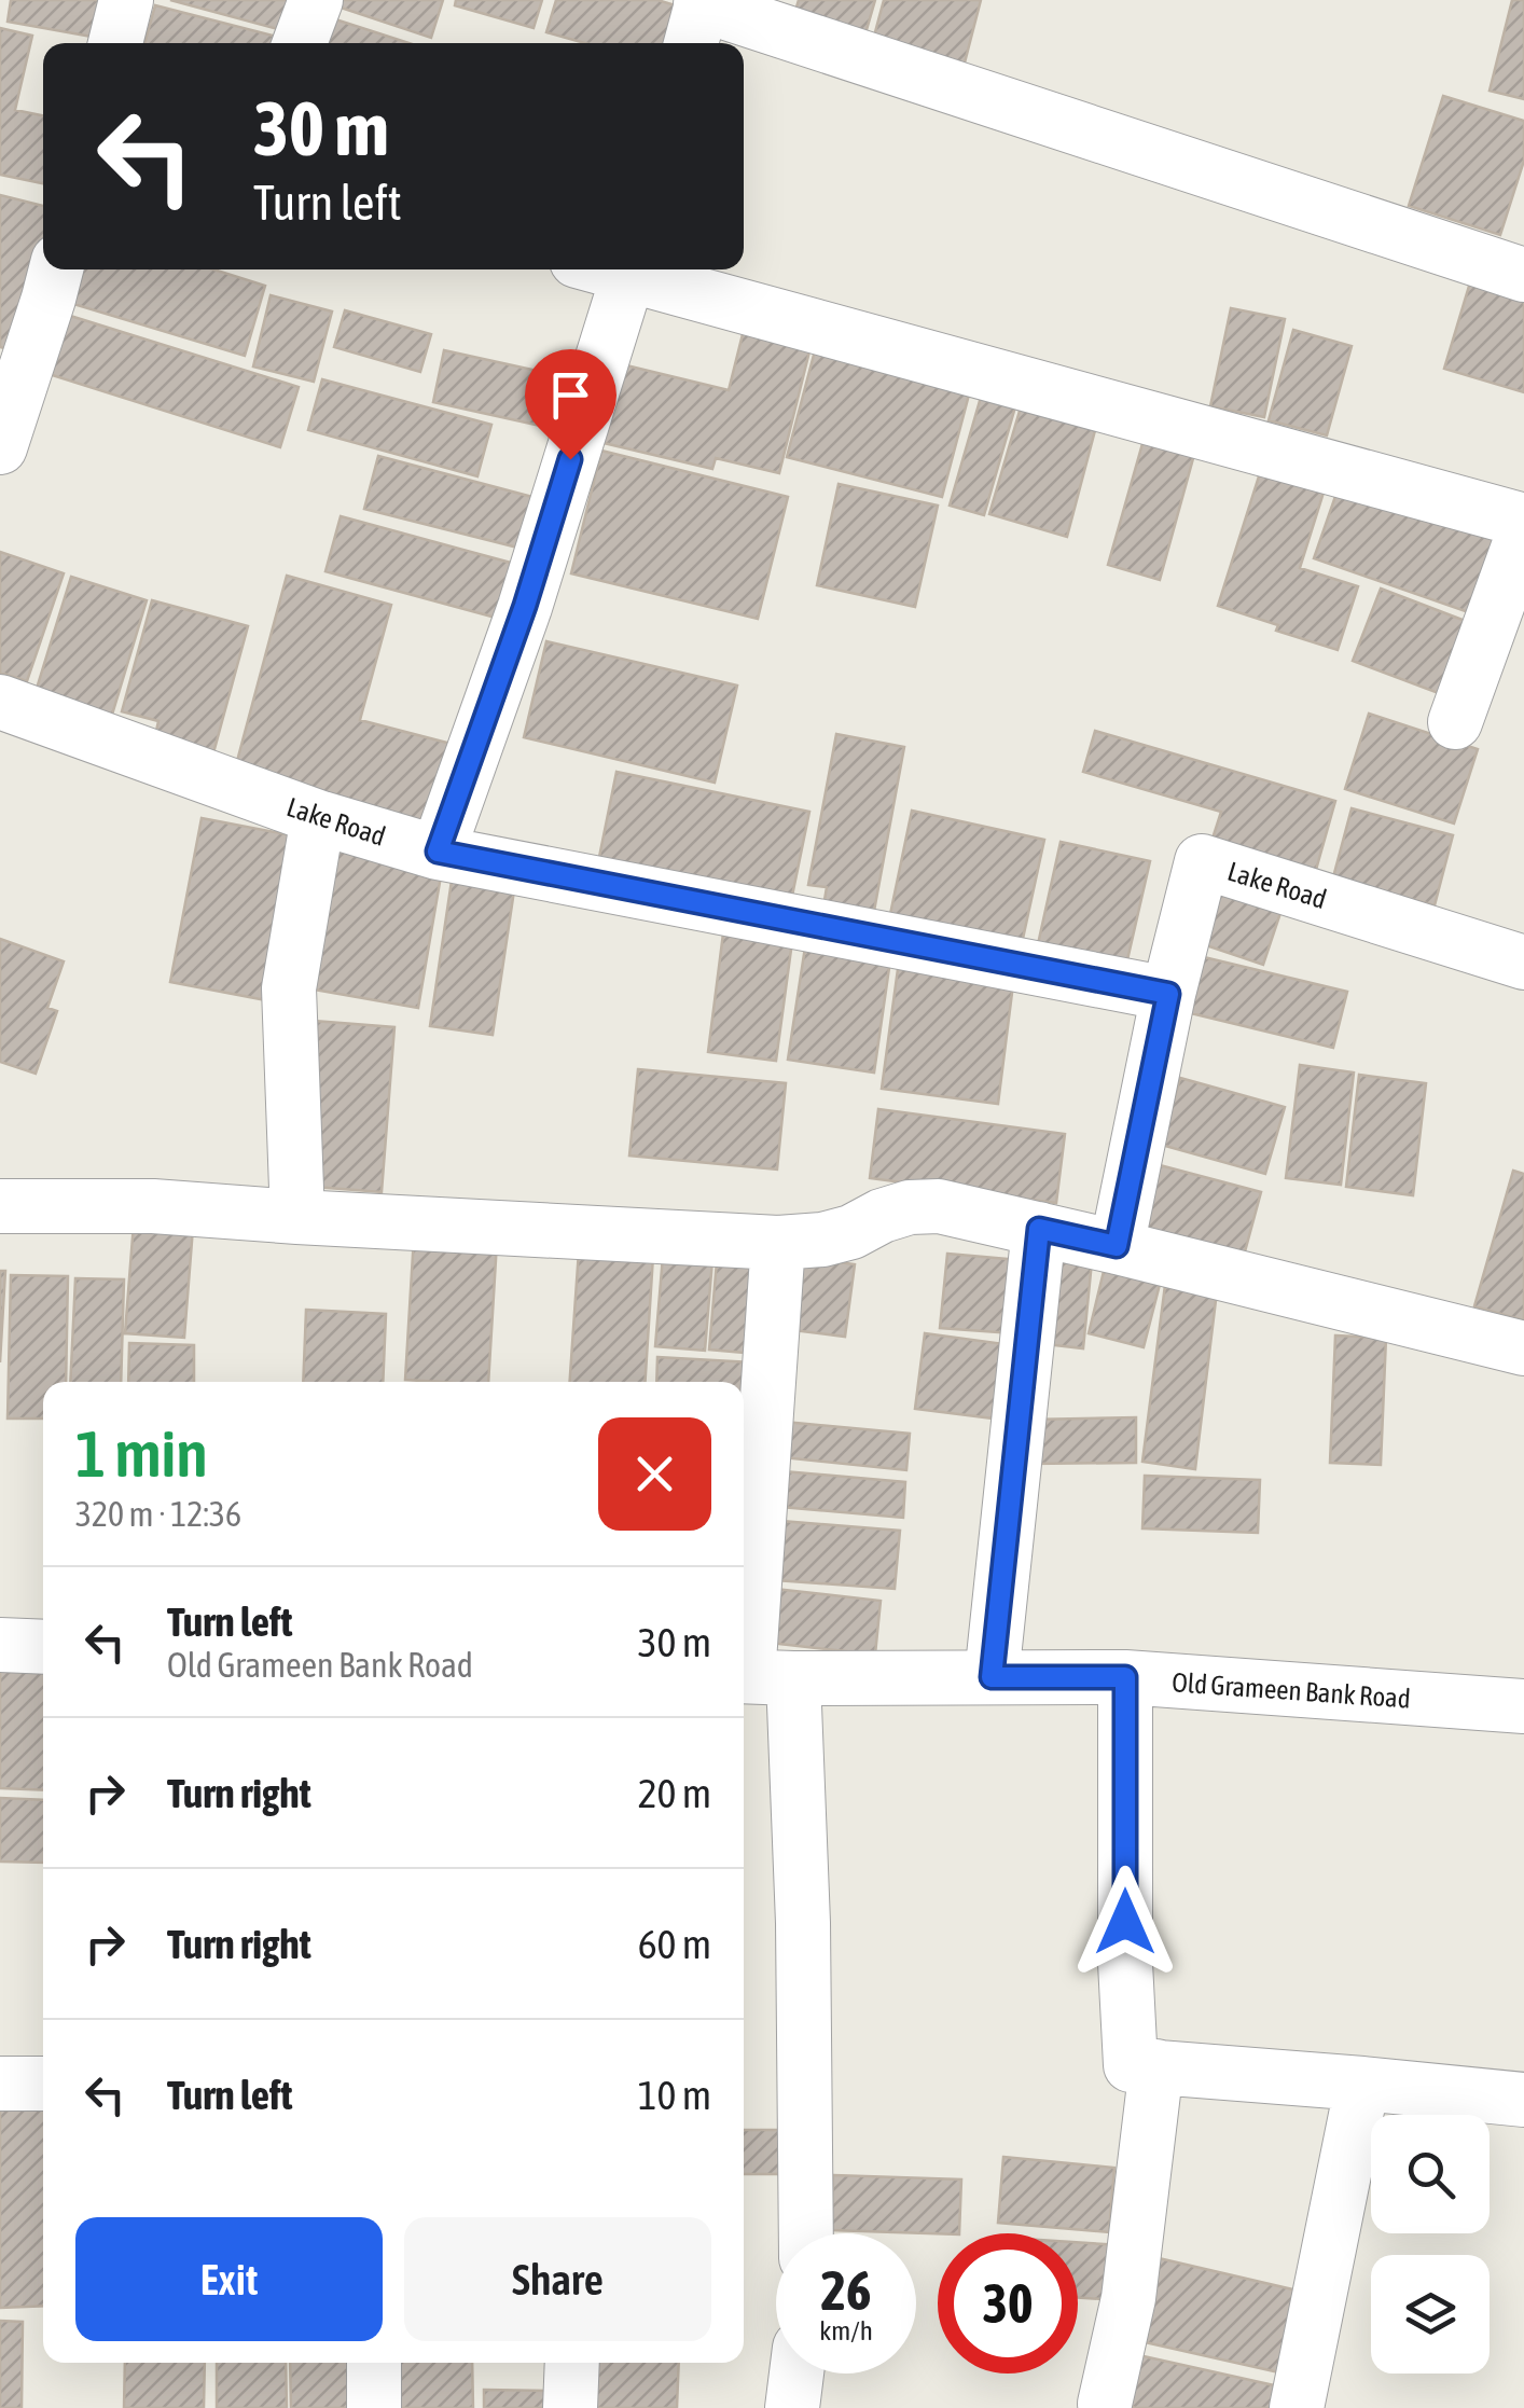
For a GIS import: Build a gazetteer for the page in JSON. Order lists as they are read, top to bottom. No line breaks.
{"streets":{"street":["Lake Road","Old Grameen Bank Road"]},"page":{"turn":["30 m","Turn left"],"heading":["1 min","320 m · 12:36"],"list":[{"name":"Turn left","note":"Old Grameen Bank Road","value":"30 m"},{"name":"Turn right","value":"20 m"},{"name":"Turn right","value":"60 m"},{"name":"Turn left","value":"10 m"}],"buttons":["Exit","Share"],"speed":"26 km/h","limit":"30"}}
